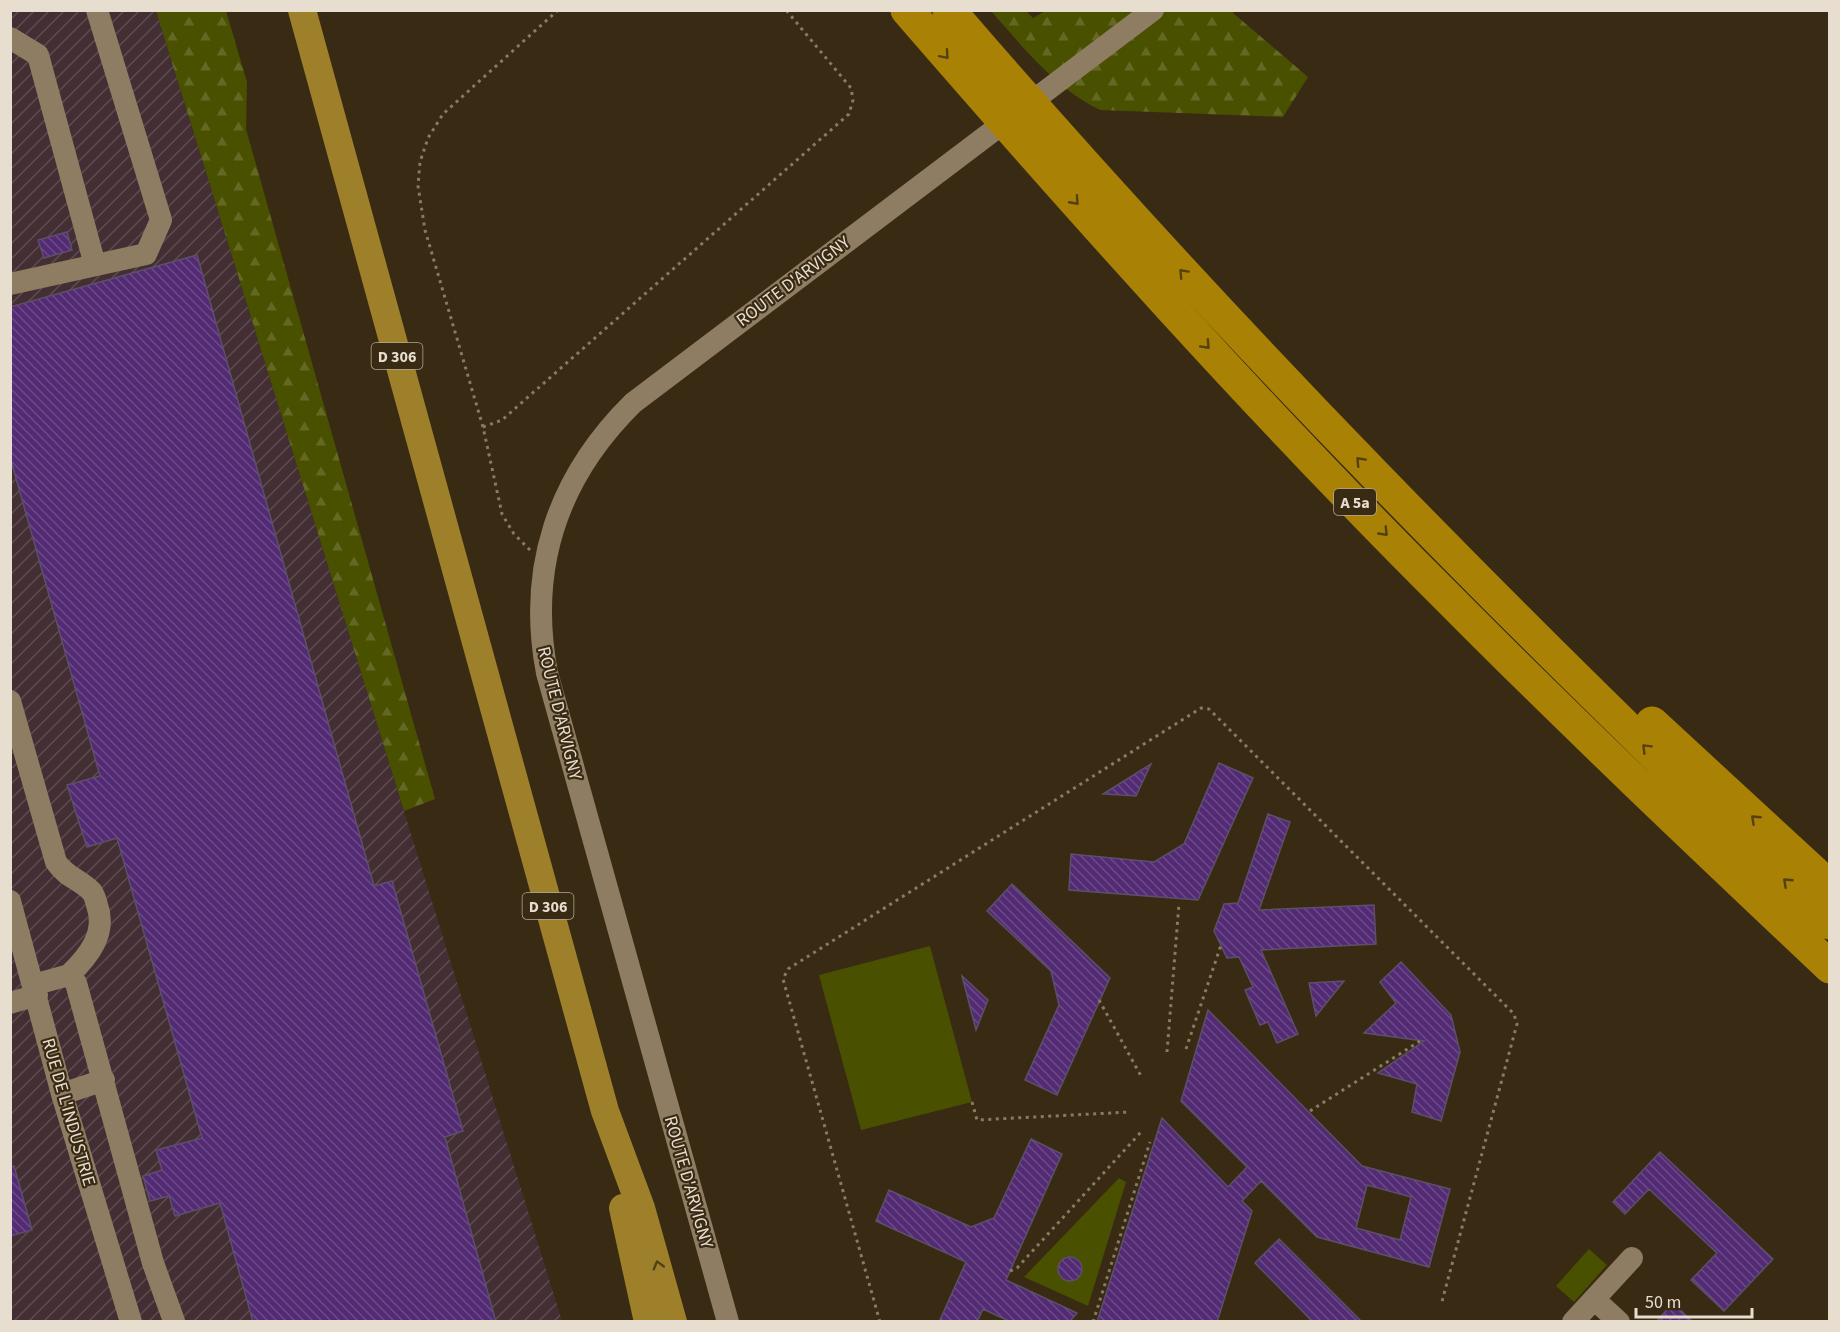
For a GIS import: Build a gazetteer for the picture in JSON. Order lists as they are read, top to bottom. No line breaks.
{"streets":{"highway":["A 5a"],"main road":["D 306"],"street":["ROUTE D'ARVIGNY","RUE DE L'INDUSTRIE"]},"scale_bar":"50 m"}
